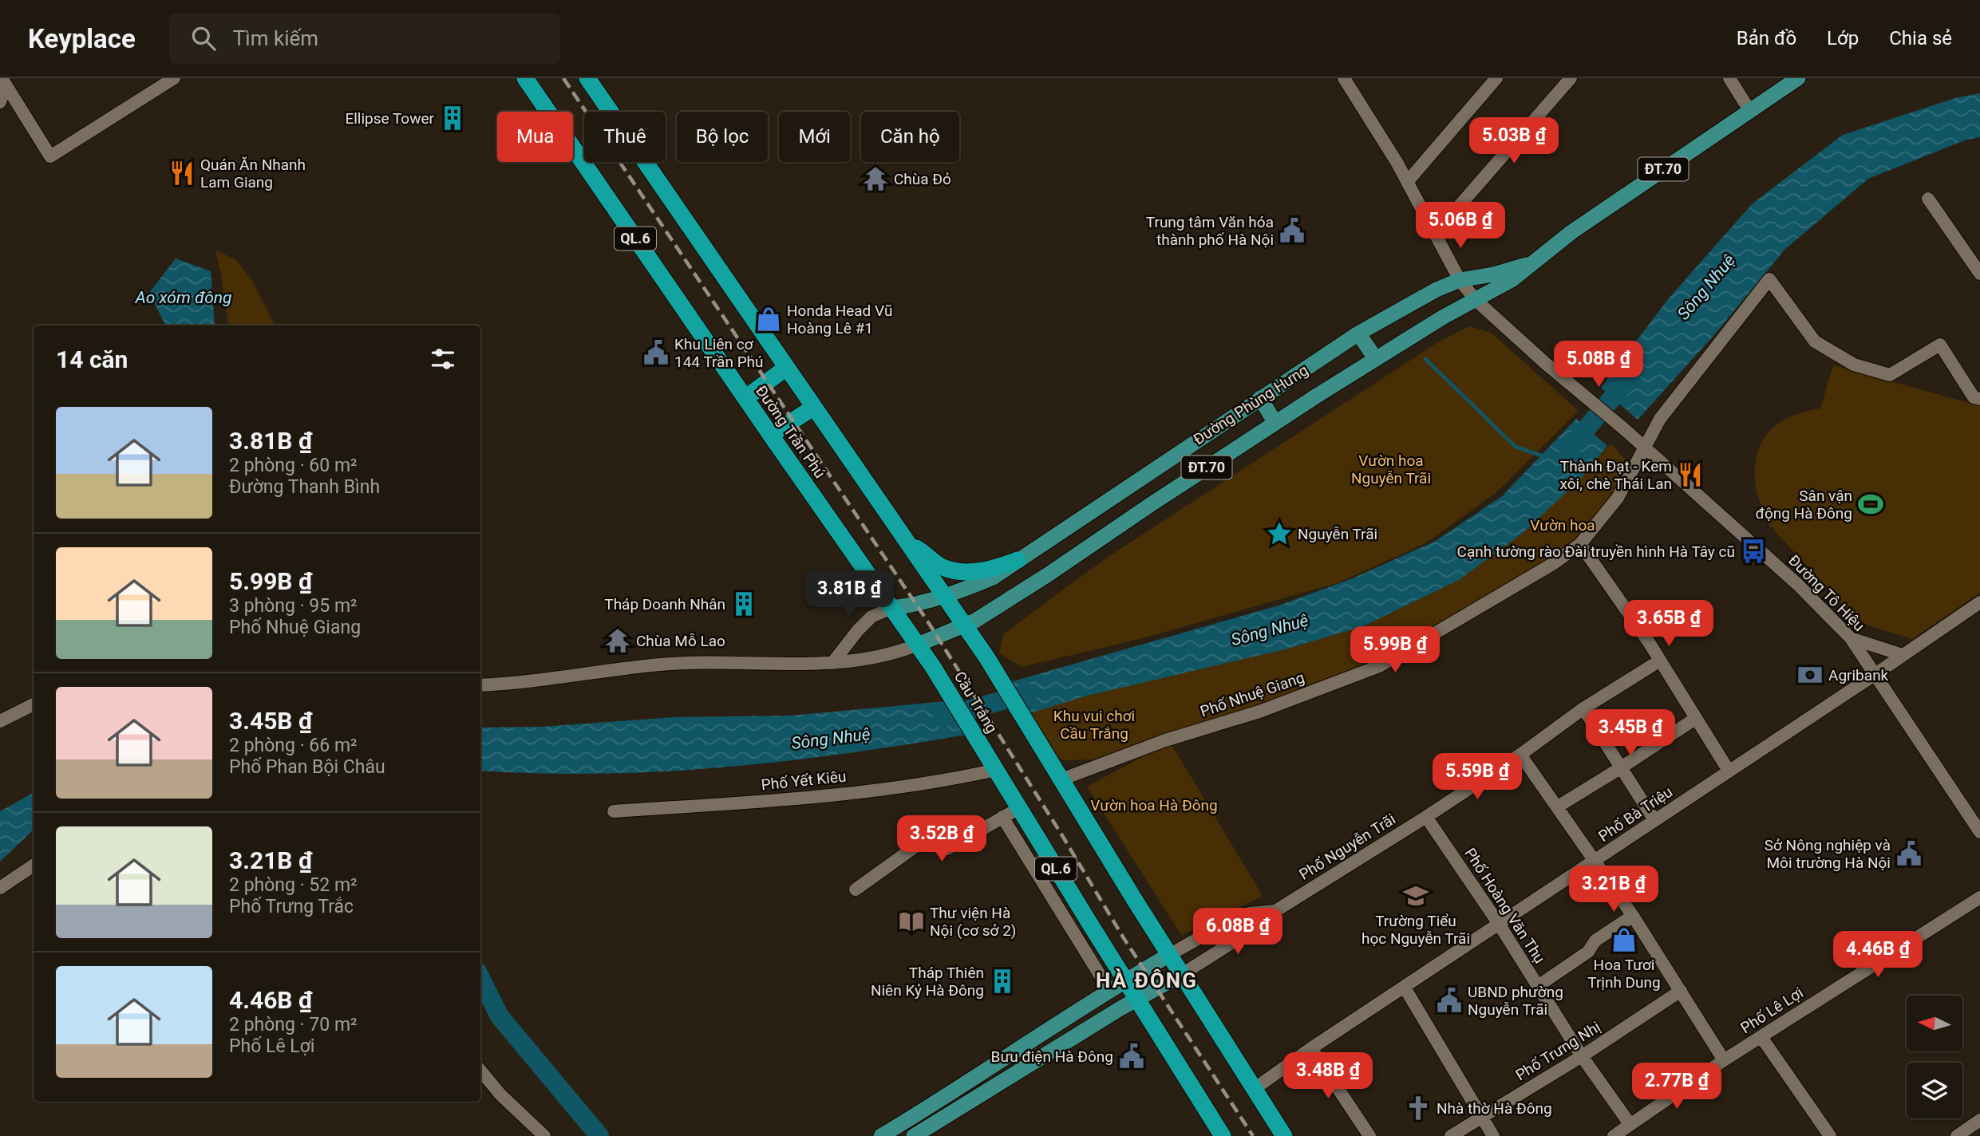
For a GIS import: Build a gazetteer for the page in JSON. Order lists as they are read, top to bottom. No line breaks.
{"streets":{"highway":["QL.6","Đường Trần Phú","Cầu Trắng"],"main road":["ĐT.70","Đường Phùng Hưng"],"street":["Đường Tô Hiệu","Phố Nhuệ Giang","Phố Yết Kiêu","Phố Bà Triệu","Phố Nguyễn Trãi","Phố Hoàng Văn Thụ","Phố Lê Lợi","Phố Trưng Nhị"]},"crossings":[["QL.6","Cầu Trắng"],["QL.6","Phố Yết Kiêu"],["Đường Phùng Hưng","Đường Trần Phú"],["Đường Phùng Hưng","Đường Tô Hiệu"],["Đường Trần Phú","Cầu Trắng"],["Đường Tô Hiệu","Phố Nhuệ Giang"],["Đường Tô Hiệu","Phố Bà Triệu"],["Phố Nhuệ Giang","Cầu Trắng"],["Cầu Trắng","Phố Yết Kiêu"],["Cầu Trắng","Phố Bà Triệu"],["Cầu Trắng","Phố Nguyễn Trãi"],["Phố Bà Triệu","Phố Hoàng Văn Thụ"],["Phố Nguyễn Trãi","Phố Hoàng Văn Thụ"],["Phố Hoàng Văn Thụ","Phố Lê Lợi"],["Phố Hoàng Văn Thụ","Phố Trưng Nhị"]],"districts":["HÀ ĐÔNG"],"water":["Sông Nhuệ","Ao xóm đông"],"parks":["Vườn hoa Nguyễn Trãi","Vườn hoa","Khu vui chơi Cầu Trắng","Vườn hoa Hà Đông"],"places":{"building":["Ellipse Tower","Tháp Doanh Nhân","Tháp Thiên Niên Kỷ Hà Đông"],"restaurant":["Quán Ăn Nhanh Lam Giang","Thành Đạt - Kem xôi, chè Thái Lan"],"temple":["Chùa Đỏ","Chùa Mỗ Lao"],"public building":["Trung tâm Văn hóa thành phố Hà Nội","Khu Liên cơ 144 Trần Phú","Sở Nông nghiệp và Môi trường Hà Nội","UBND phường Nguyễn Trãi","Bưu điện Hà Đông"],"shop":["Honda Head Vũ Hoàng Lê #1","Hoa Tươi Trịnh Dung"],"sports":["Sân vận động Hà Đông"],"place":["Nguyễn Trãi"],"bus stop":["Cạnh tường rào Đài truyền hình Hà Tây cũ"],"bank":["Agribank"],"school or university":["Trường Tiểu học Nguyễn Trãi"],"library":["Thư viện Hà Nội (cơ sở 2)"],"church":["Nhà thờ Hà Đông"]},"north":"left","page":{"header":"Keyplace","search":"Tìm kiếm","nav":["Bản đồ","Lớp","Chia sẻ"],"chip":["Mua","Thuê","Bộ lọc","Mới","Căn hộ"],"price":["5.03B ₫","5.06B ₫","5.08B ₫","3.81B ₫","3.65B ₫","5.99B ₫","3.45B ₫","5.59B ₫","3.52B ₫","3.21B ₫","6.08B ₫","4.46B ₫","3.48B ₫","2.77B ₫"],"heading":"14 căn","list":[{"name":"3.81B ₫","note":"2 phòng · 60 m² · Đường Thanh Bình"},{"name":"5.99B ₫","note":"3 phòng · 95 m² · Phố Nhuệ Giang"},{"name":"3.45B ₫","note":"2 phòng · 66 m² · Phố Phan Bội Châu"},{"name":"3.21B ₫","note":"2 phòng · 52 m² · Phố Trưng Trắc"},{"name":"4.46B ₫","note":"2 phòng · 70 m² · Phố Lê Lợi"}]}}
